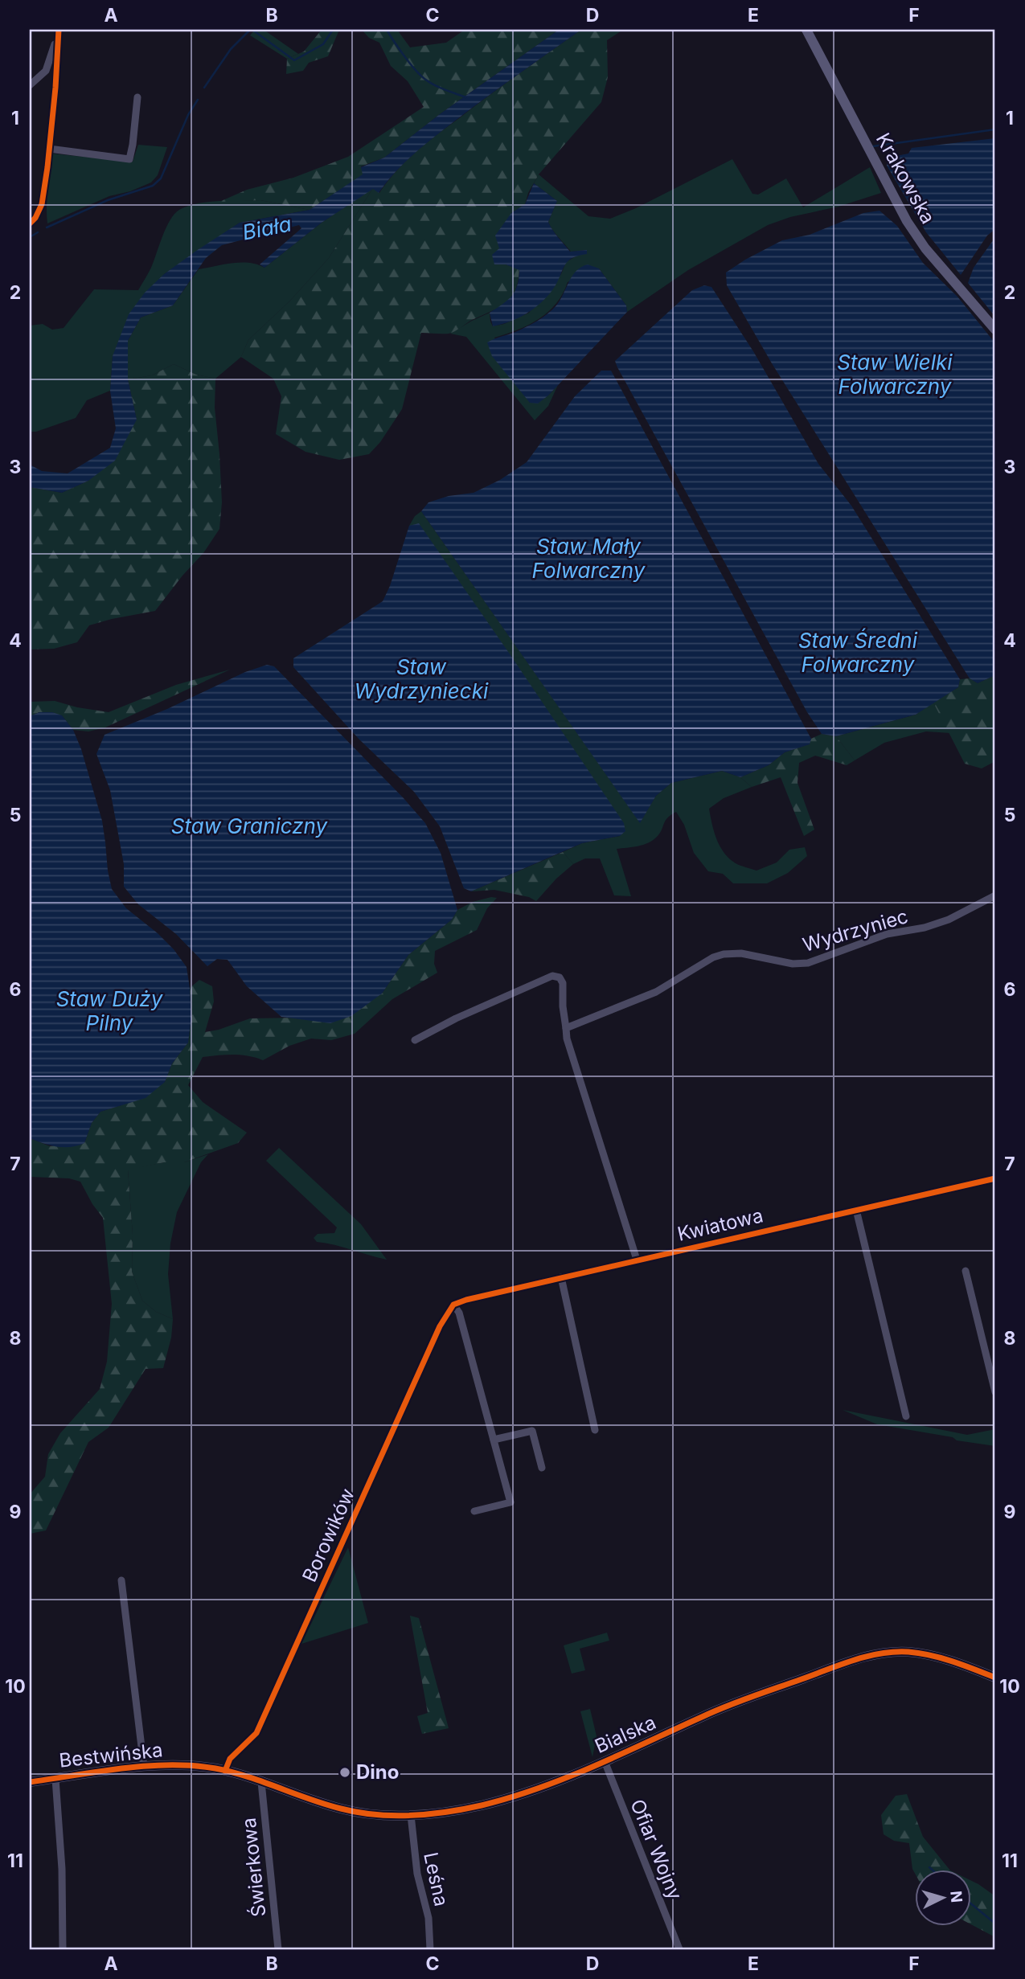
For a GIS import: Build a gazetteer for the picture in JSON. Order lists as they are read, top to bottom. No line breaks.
{"streets":{"street":["Krakowska","Wydrzyniec","Kwiatowa","Borowików","Bialska","Bestwińska","Ofiar Wojny","Świerkowa","Leśna"]},"crossings":[["Kwiatowa","Borowików"],["Borowików","Bestwińska"],["Bialska","Bestwińska"],["Bialska","Ofiar Wojny"],["Bialska","Świerkowa"],["Bialska","Leśna"],["Bestwińska","Świerkowa"]],"water":["Biała","Staw Wielki Folwarczny","Staw Mały Folwarczny","Staw Średni Folwarczny","Staw Wydrzyniecki","Staw Graniczny","Staw Duży Pilny"],"places":["Dino"],"north":"right","grid":{"columns":["A","B","C","D","E","F"],"rows":["1","2","3","4","5","6","7","8","9","10","11"]}}
